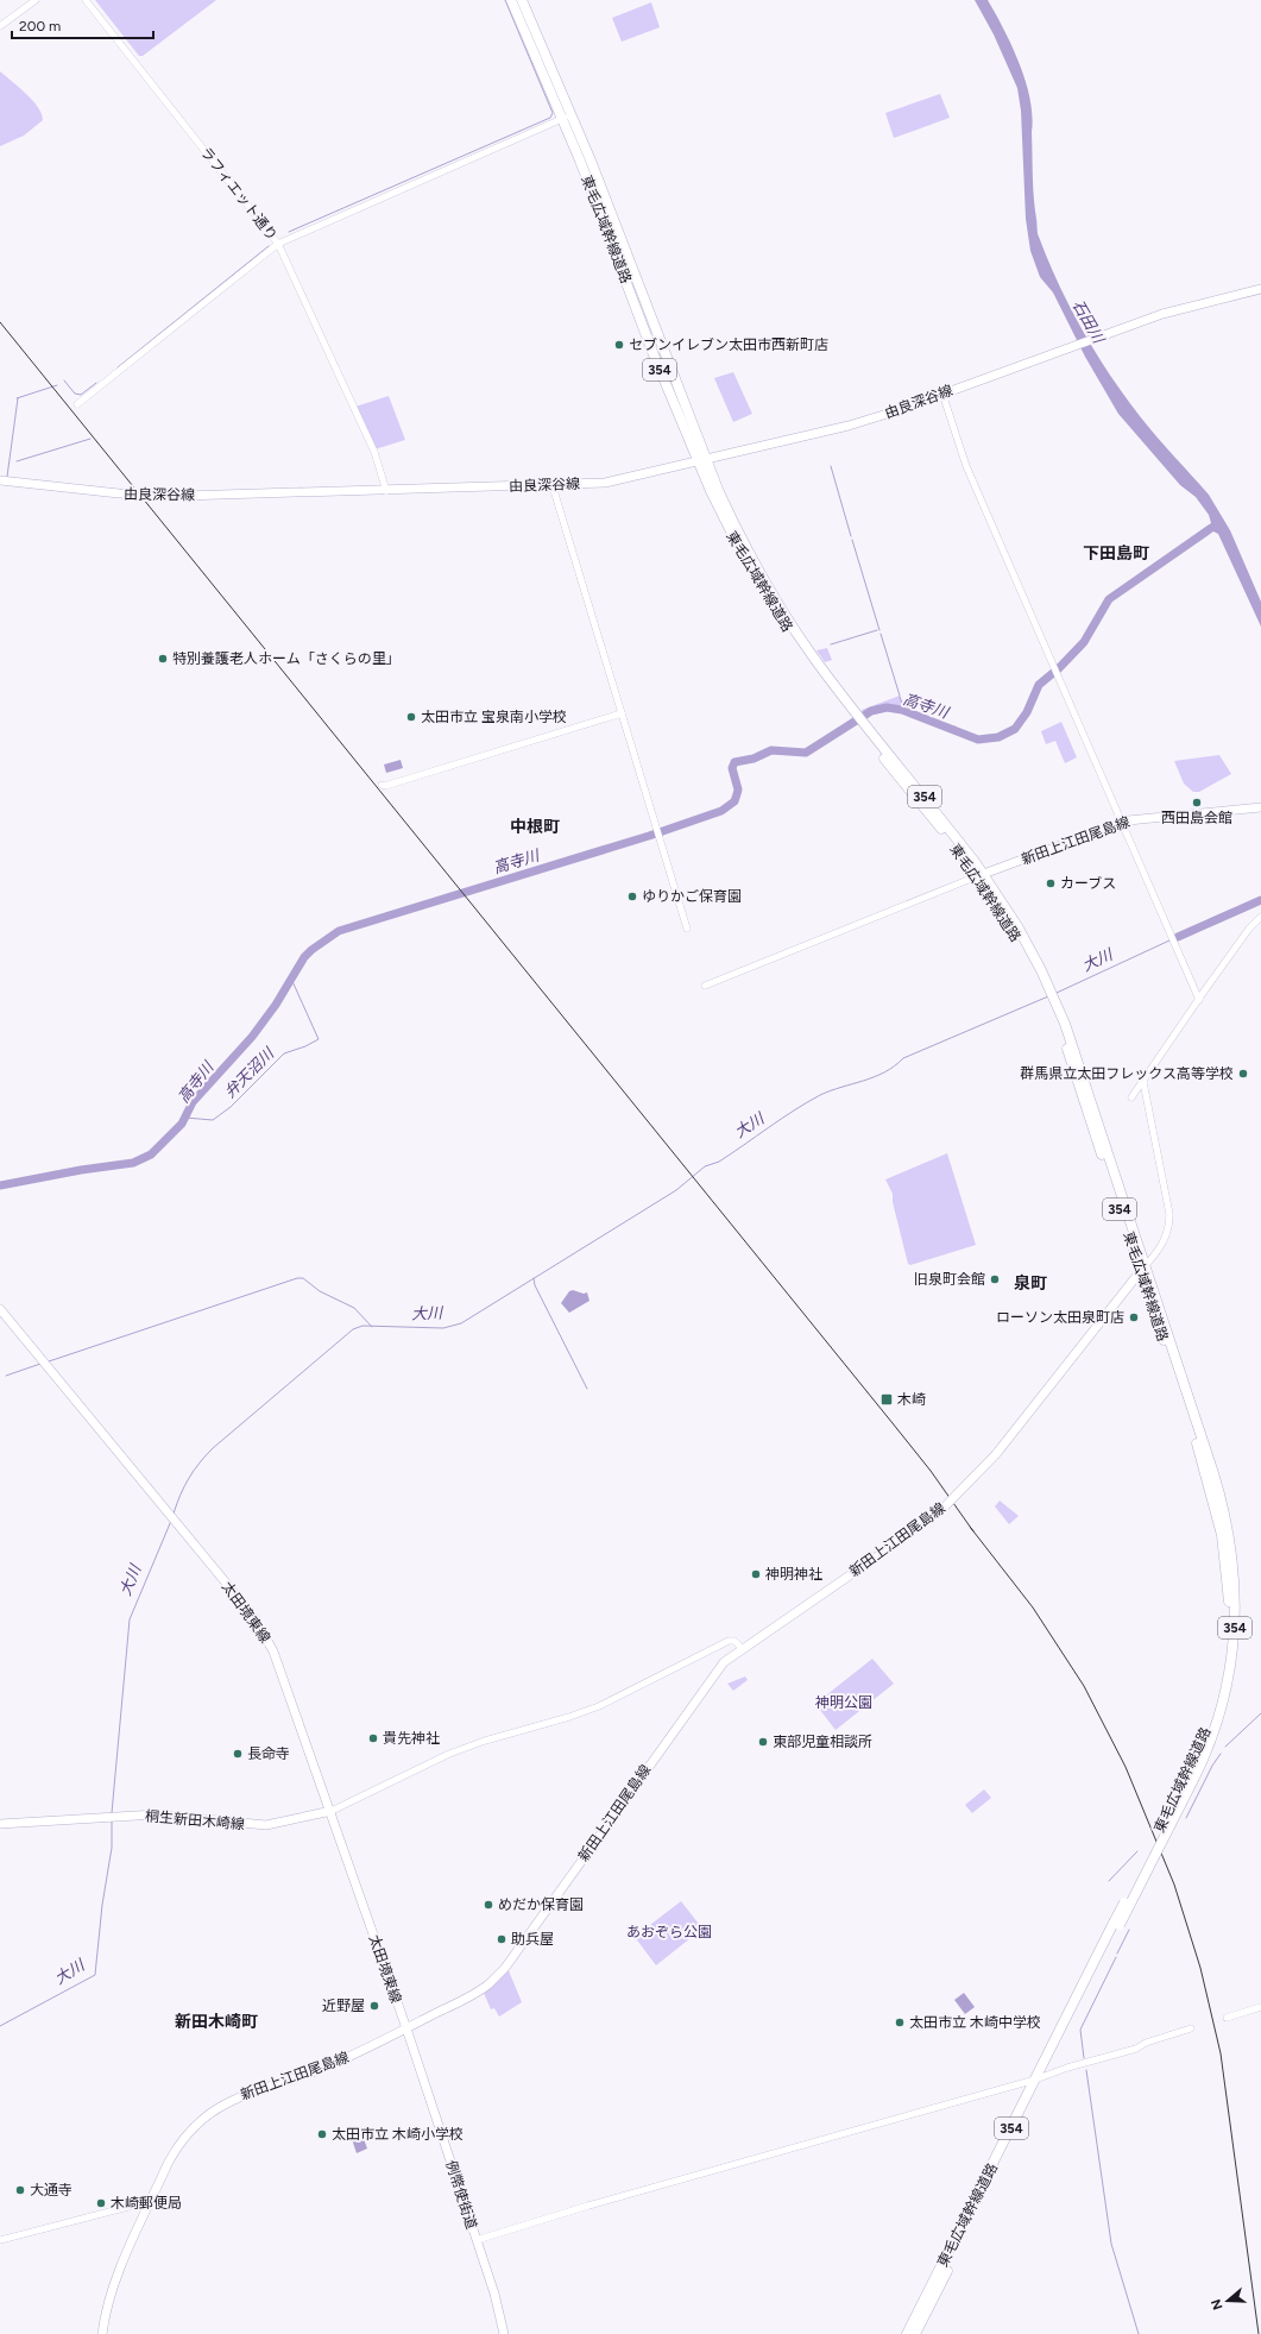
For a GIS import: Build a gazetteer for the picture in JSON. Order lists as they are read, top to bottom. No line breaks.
{"streets":{"highway":["東毛広域幹線道路","354"],"main road":["由良深谷線","新田上江田尾島線","太田境東線","桐生新田木崎線","例幣使街道"],"street":["ラフィエット通り"]},"crossings":[["ラフィエット通り","由良深谷線"],["東毛広域幹線道路","由良深谷線"],["東毛広域幹線道路","新田上江田尾島線"],["新田上江田尾島線","太田境東線"],["新田上江田尾島線","例幣使街道"],["太田境東線","桐生新田木崎線"],["太田境東線","例幣使街道"]],"districts":["下田島町","中根町","泉町","新田木崎町"],"water":["石田川","高寺川","大川","弁天沼川"],"parks":["神明公園","あおぞら公園"],"places":{"other":["セブンイレブン太田市西新町店","特別養護老人ホーム「さくらの里」","太田市立 宝泉南小学校","西田島会館","カーブス","ゆりかご保育園","群馬県立太田フレックス高等学校","旧泉町会館","ローソン太田泉町店","神明神社","貴先神社","東部児童相談所","長命寺","めだか保育園","助兵屋","近野屋","太田市立 木崎中学校","太田市立 木崎小学校","大通寺","木崎郵便局"],"transit":["木崎"]},"scale_bar":"200 m","north":"left"}
